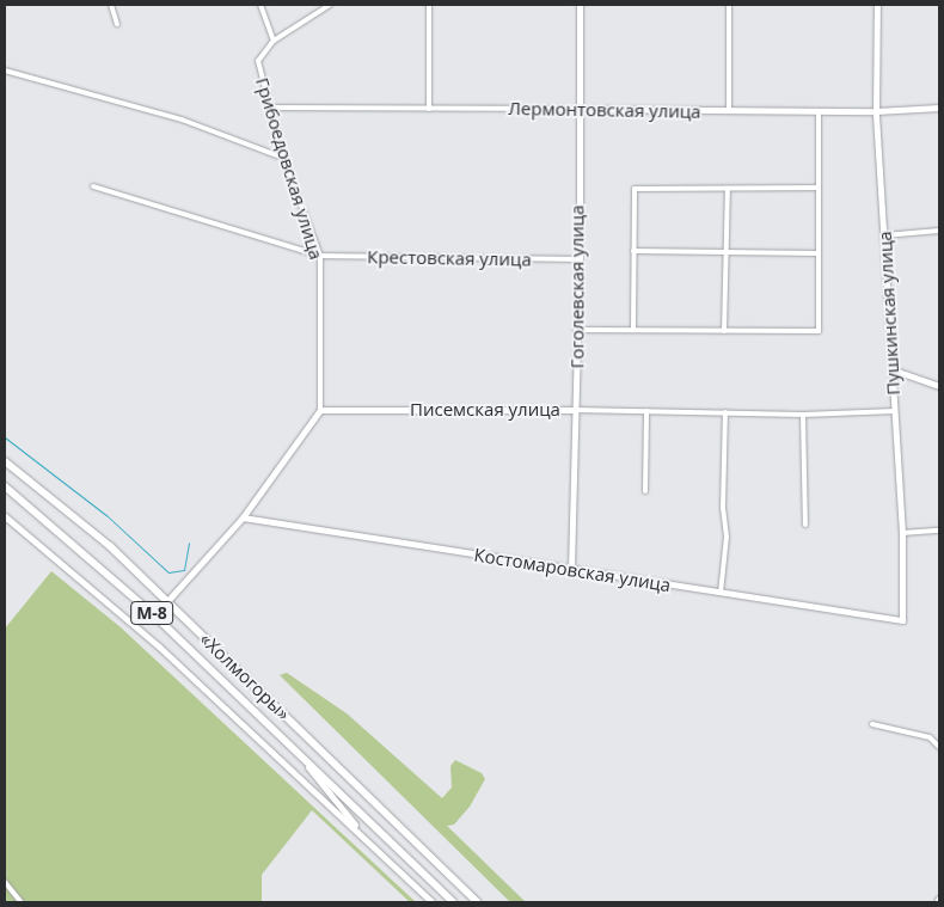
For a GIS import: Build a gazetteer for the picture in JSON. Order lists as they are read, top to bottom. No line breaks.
{"streets":{"highway":["М-8","«Холмогоры»"],"street":["Лермонтовская улица","Грибоедовская улица","Крестовская улица","Гоголевская улица","Пушкинская улица","Писемская улица","Костомаровская улица"]},"crossings":[["Лермонтовская улица","Грибоедовская улица"],["Лермонтовская улица","Гоголевская улица"],["Лермонтовская улица","Пушкинская улица"],["Грибоедовская улица","Крестовская улица"],["Грибоедовская улица","Писемская улица"],["Крестовская улица","Гоголевская улица"],["Гоголевская улица","Писемская улица"],["Гоголевская улица","Костомаровская улица"],["Пушкинская улица","Писемская улица"],["Пушкинская улица","Костомаровская улица"]]}
